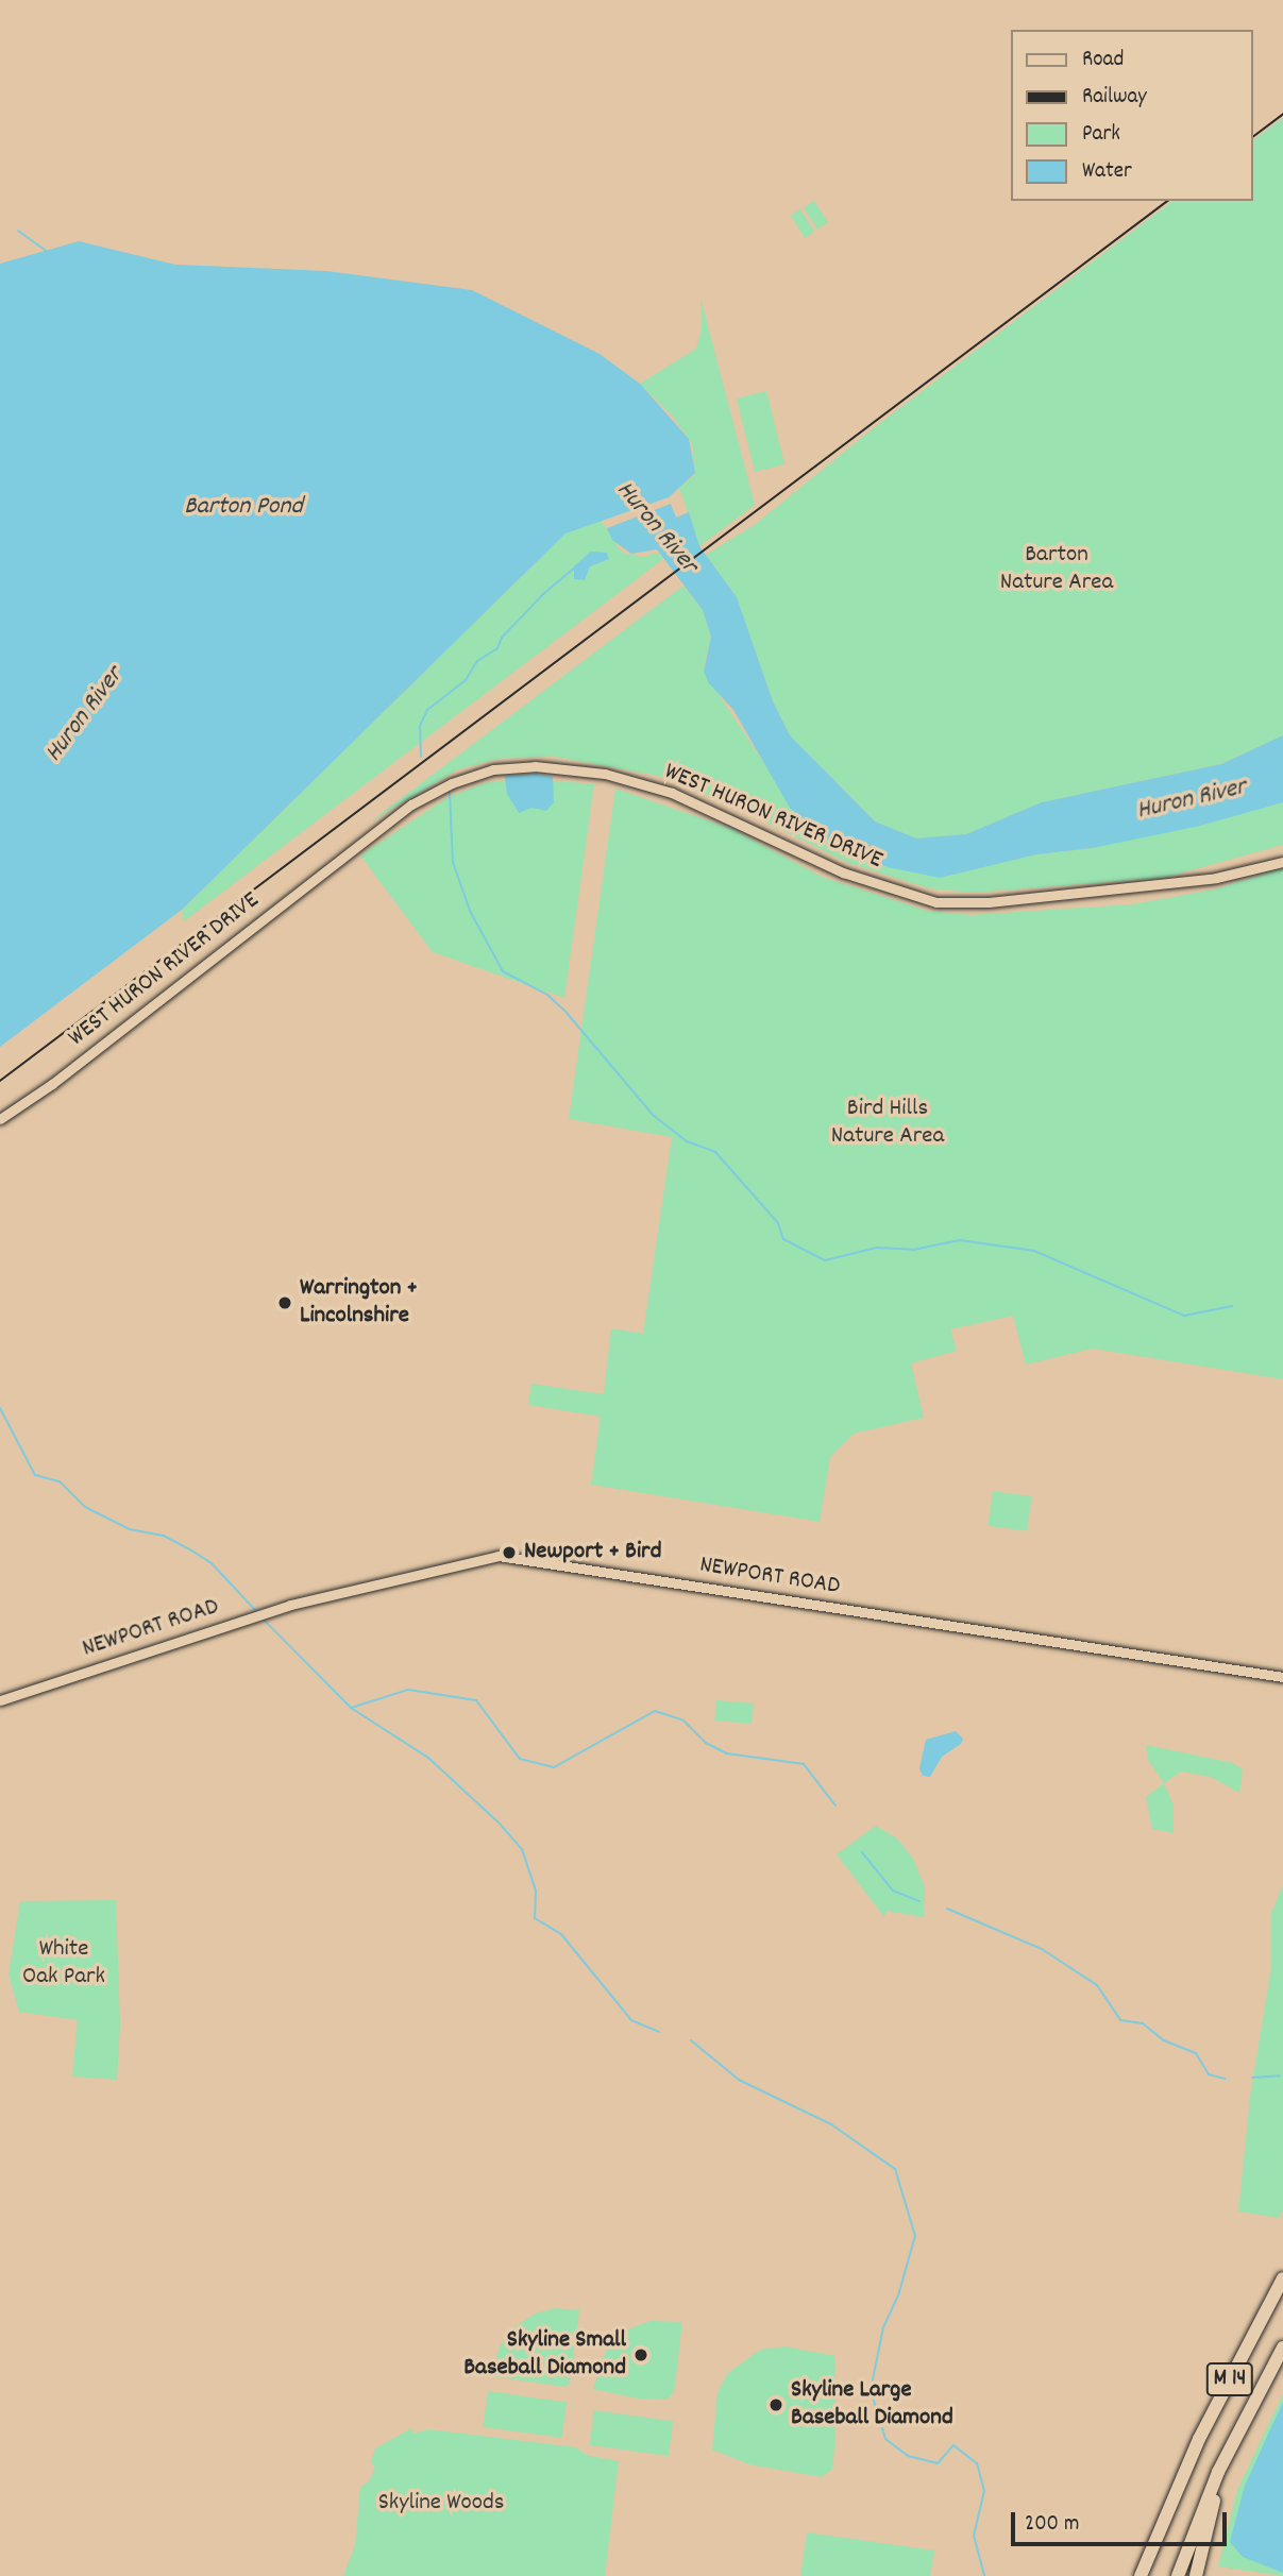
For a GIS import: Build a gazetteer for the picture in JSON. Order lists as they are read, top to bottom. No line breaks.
{"streets":{"highway":["M 14"],"street":["WEST HURON RIVER DRIVE","NEWPORT ROAD"]},"water":["Barton Pond","Huron River"],"parks":["Barton Nature Area","Bird Hills Nature Area","White Oak Park","Skyline Woods"],"places":["Warrington + Lincolnshire","Newport + Bird","Skyline Small Baseball Diamond","Skyline Large Baseball Diamond"],"legend":["Road","Railway","Park","Water"],"scale_bar":"200 m"}
